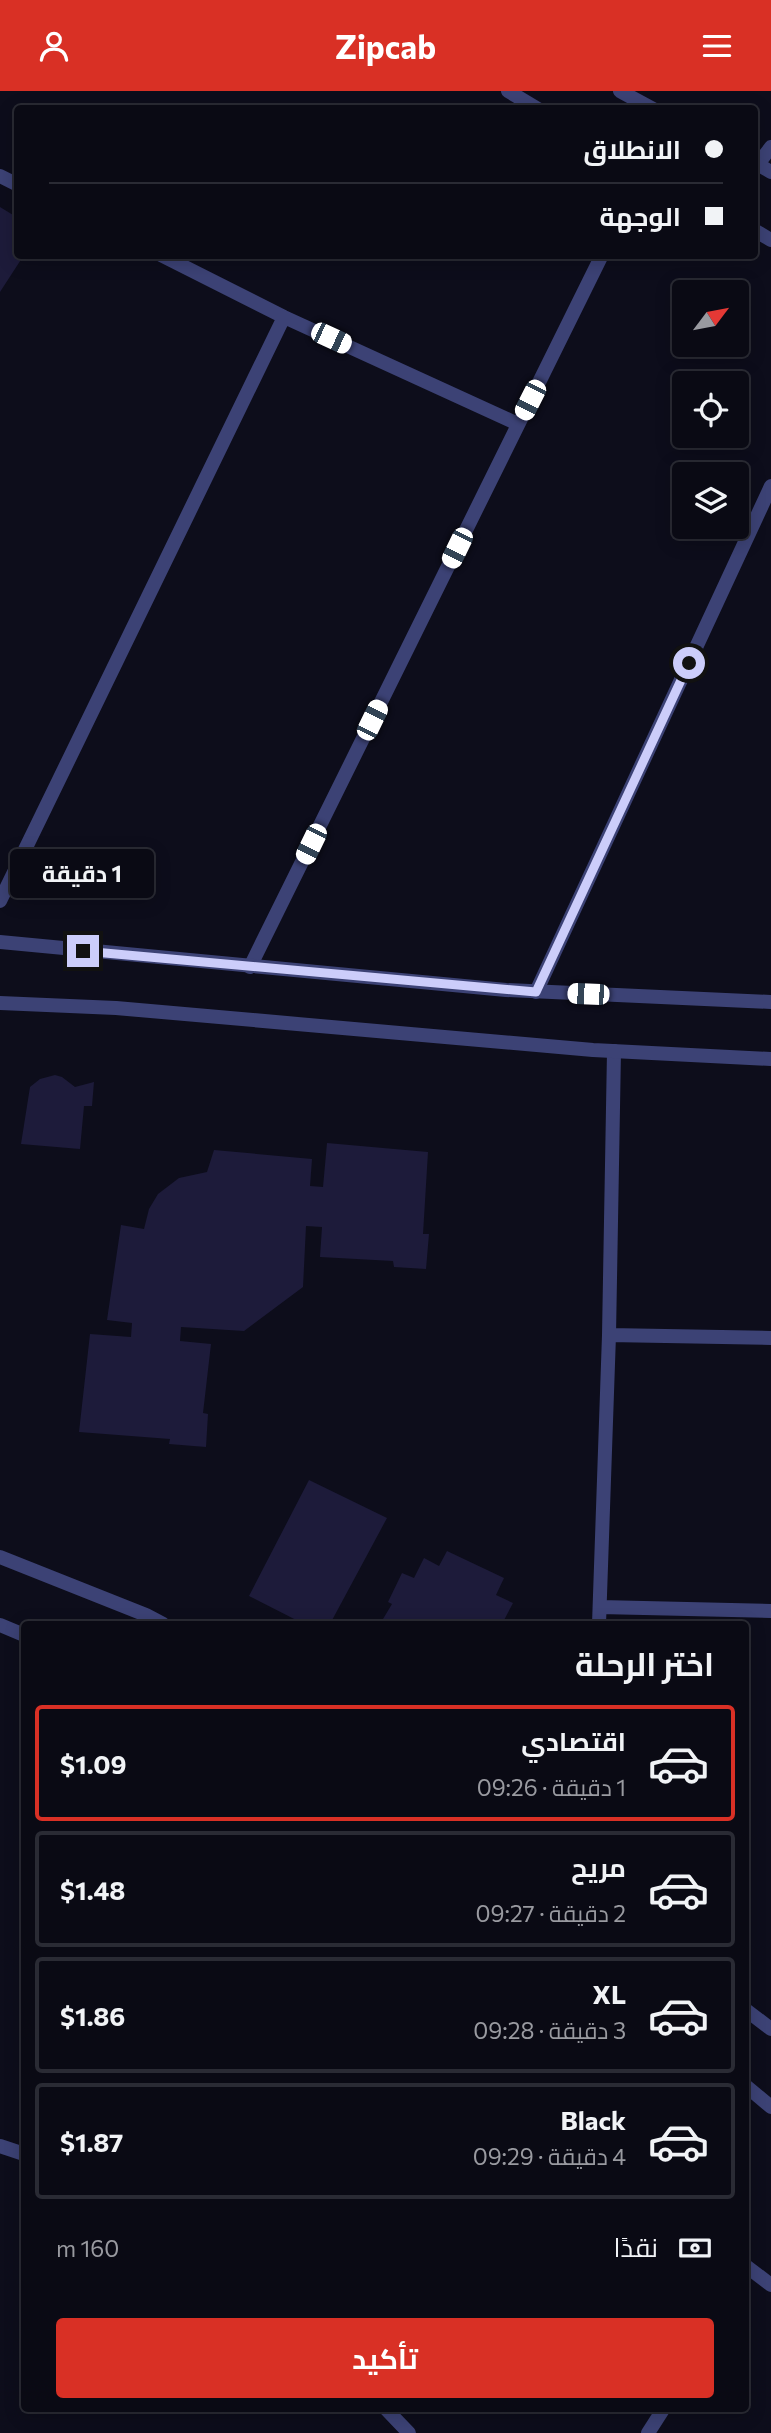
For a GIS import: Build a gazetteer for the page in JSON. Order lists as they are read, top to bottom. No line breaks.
{"north":"top right","page":{"header":"Zipcab","banner":["الانطلاق","الوجهة"],"bubble":"1 دقيقة","heading":"اختر الرحلة","list":[{"name":"اقتصادي","note":"1 دقيقة · 09:26","value":"$1.09"},{"name":"مريح","note":"2 دقيقة · 09:27","value":"$1.48"},{"name":"XL","note":"3 دقيقة · 09:28","value":"$1.86"},{"name":"Black","note":"4 دقيقة · 09:29","value":"$1.87"}],"pay":["نقدًا","160 m"],"buttons":"تأكيد"}}
